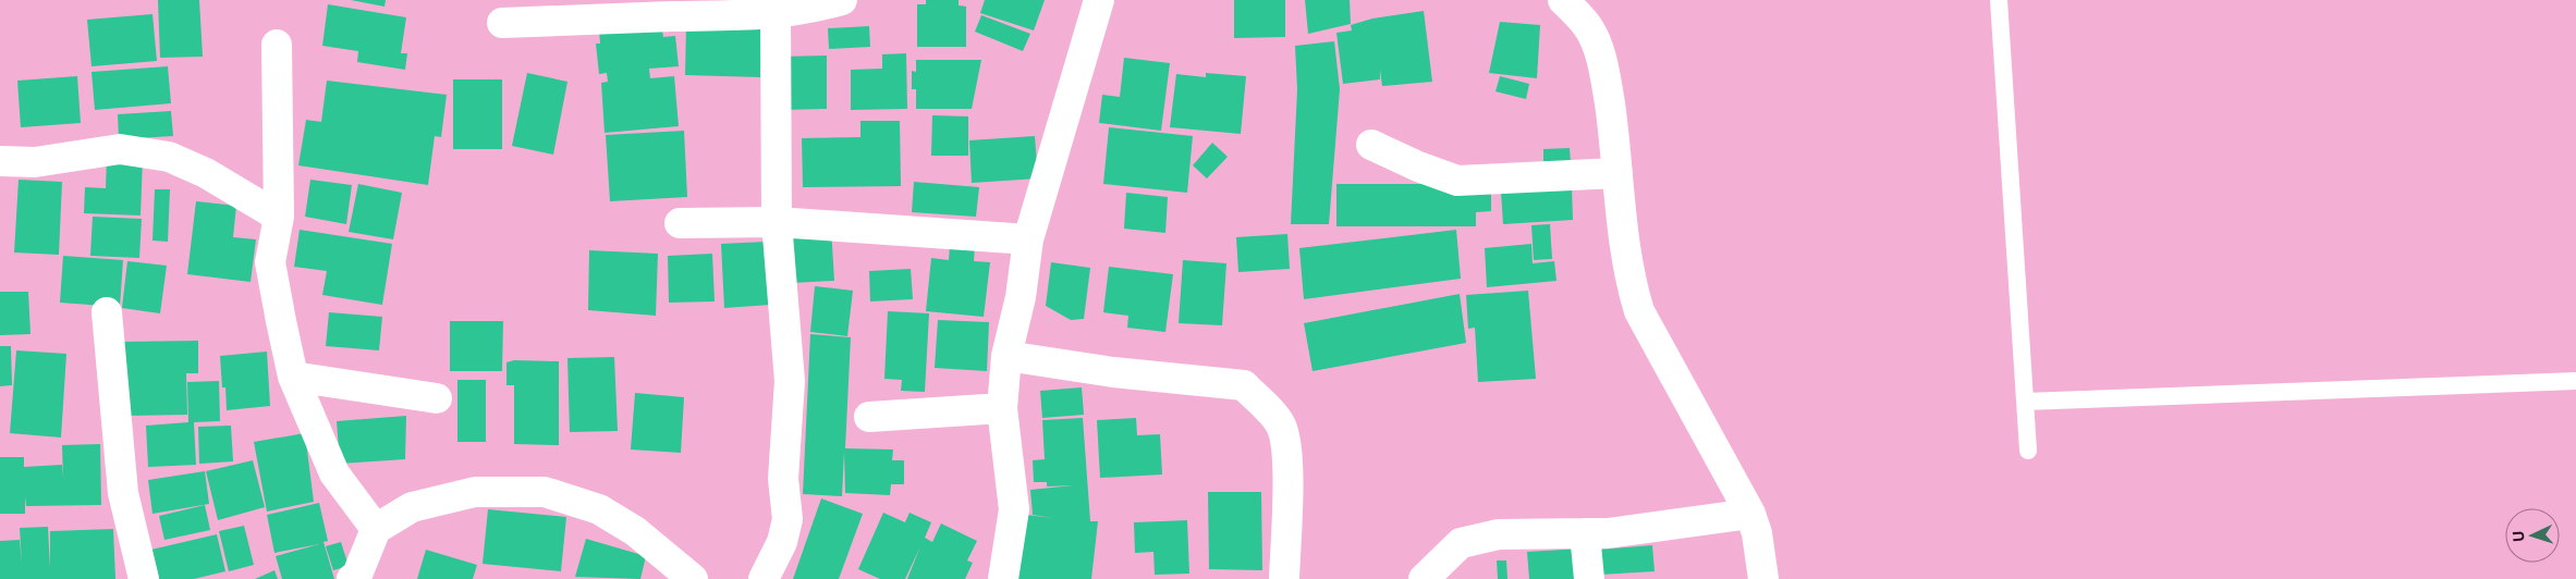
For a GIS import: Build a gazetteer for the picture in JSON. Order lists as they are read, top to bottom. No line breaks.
{"north":"left"}
